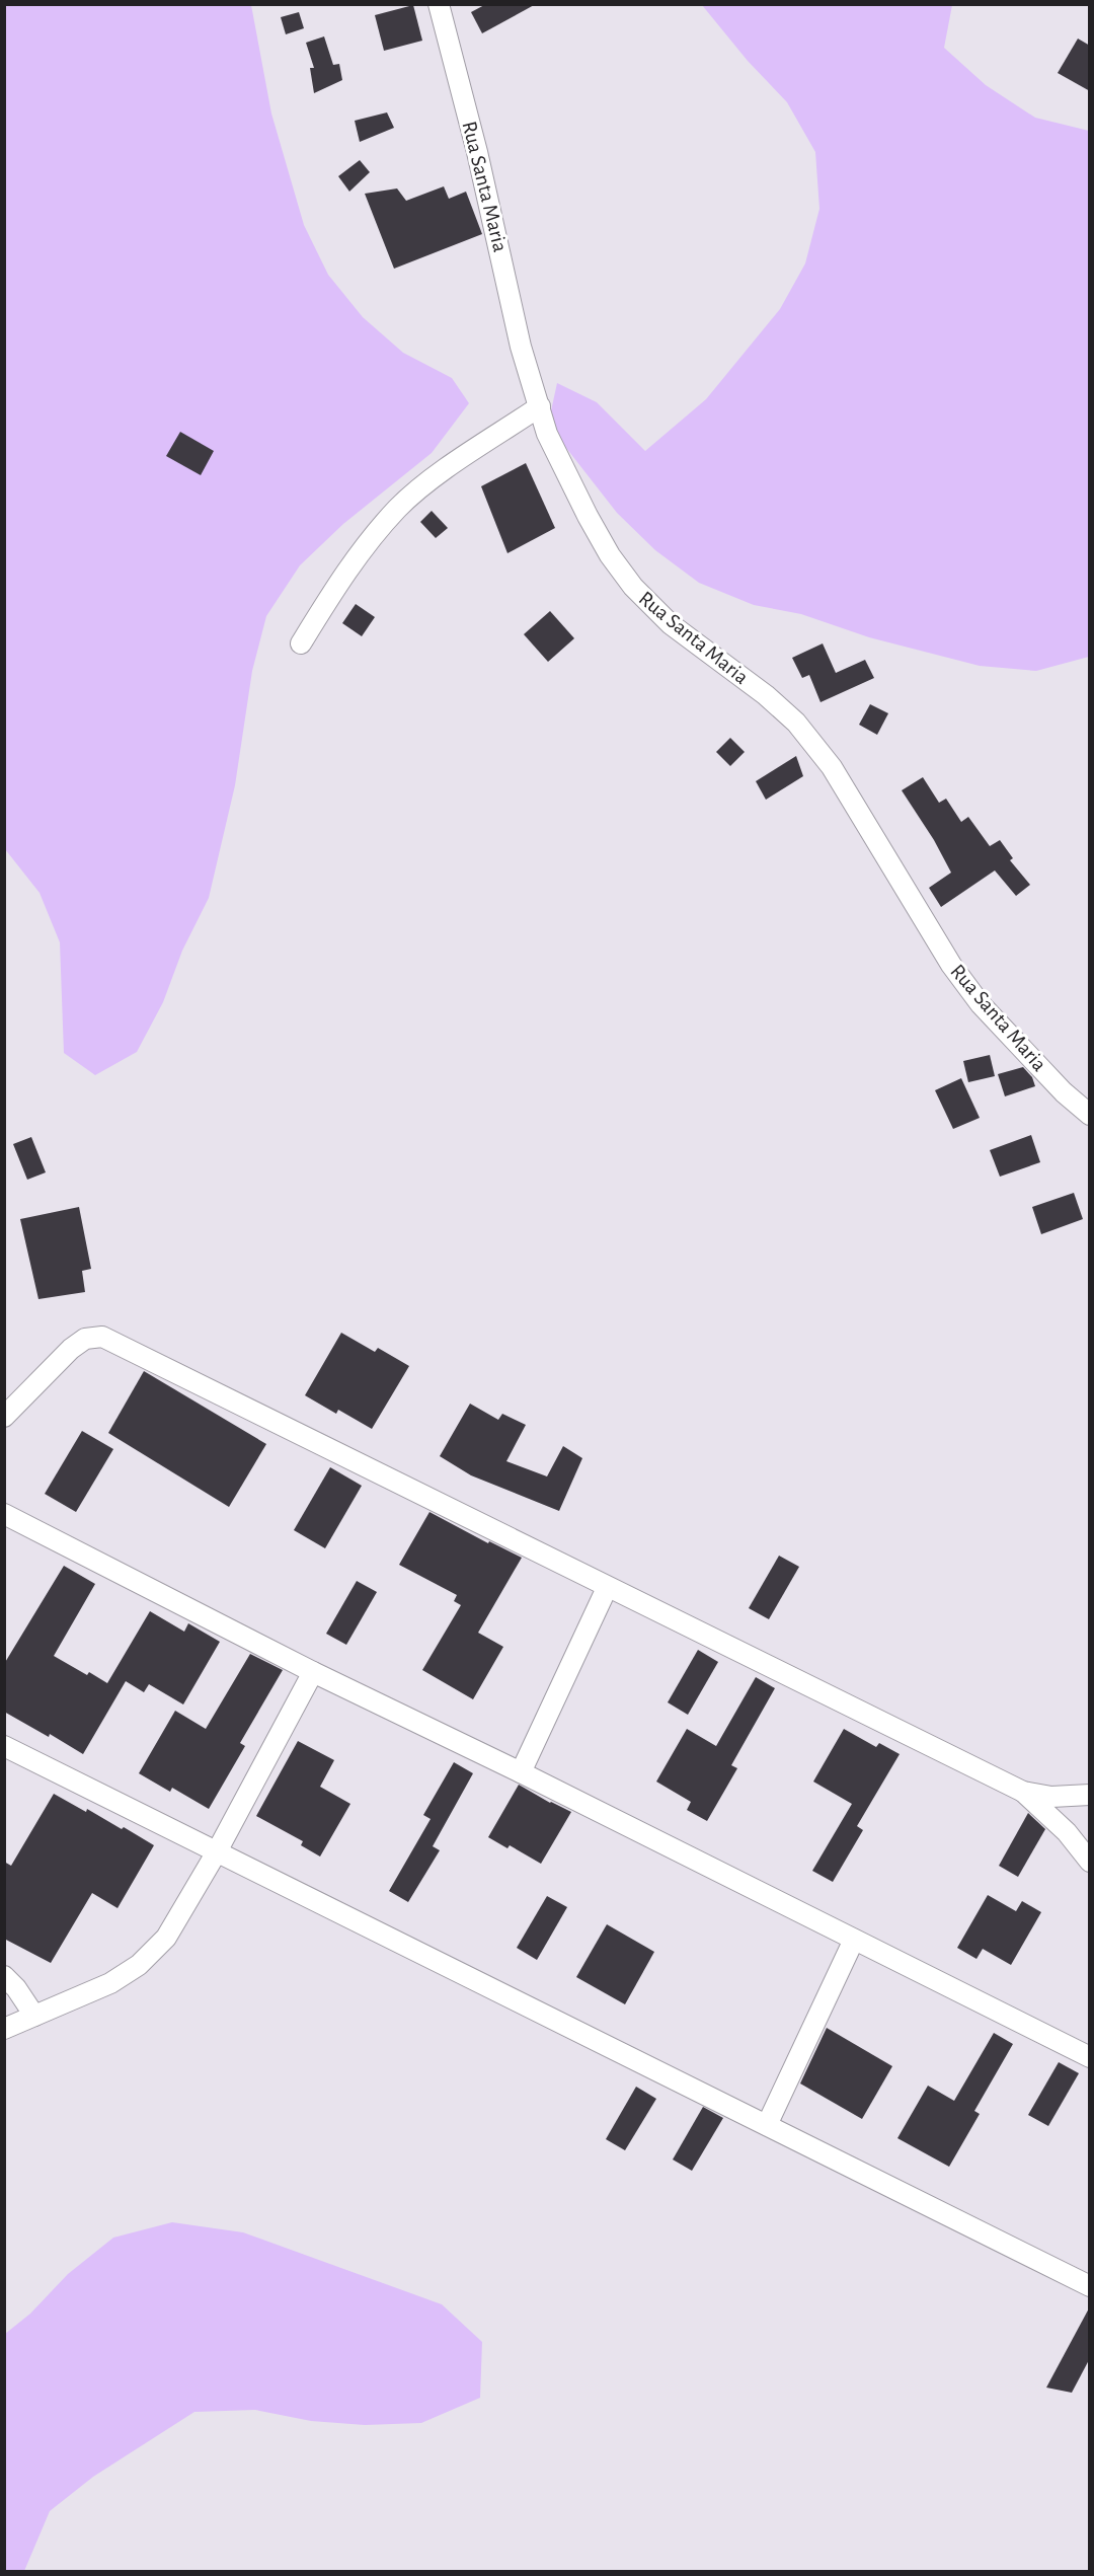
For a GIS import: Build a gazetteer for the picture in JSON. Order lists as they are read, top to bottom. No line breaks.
{"streets":{"street":["Rua Santa Maria"]}}
